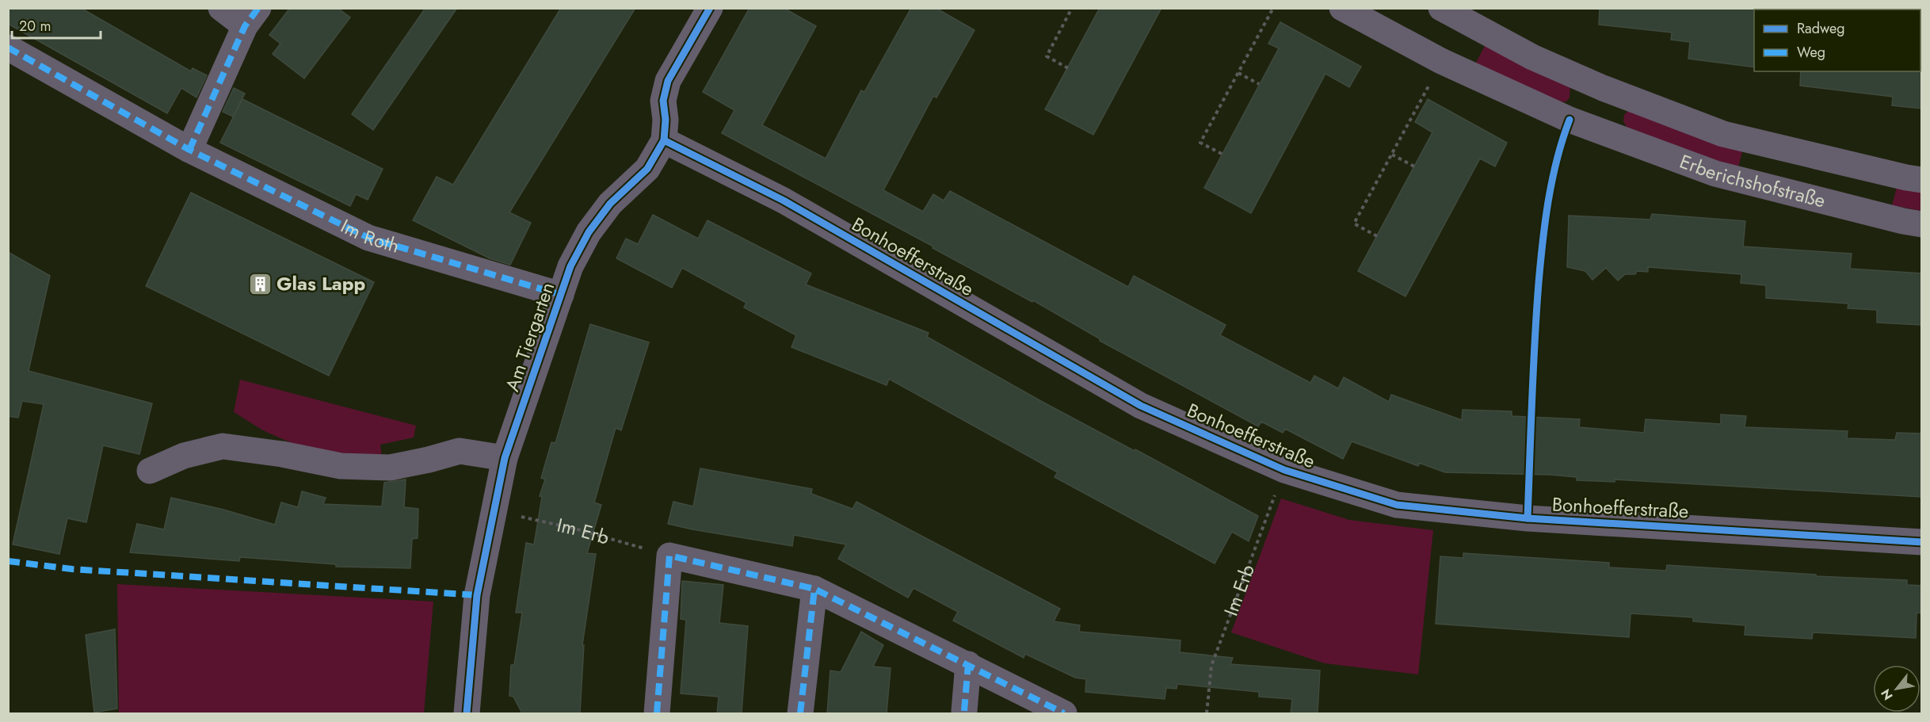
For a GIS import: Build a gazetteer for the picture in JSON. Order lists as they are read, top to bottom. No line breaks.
{"streets":{"street":["Erberichshofstraße","Im Roth","Bonhoefferstraße","Am Tiergarten"],"path":["Im Erb"]},"crossings":[["Im Roth","Am Tiergarten"],["Bonhoefferstraße","Am Tiergarten"],["Bonhoefferstraße","Im Erb"],["Am Tiergarten","Im Erb"]],"places":{"building":["Glas Lapp"]},"legend":["Radweg","Weg"],"scale_bar":"20 m","north":"bottom left"}
